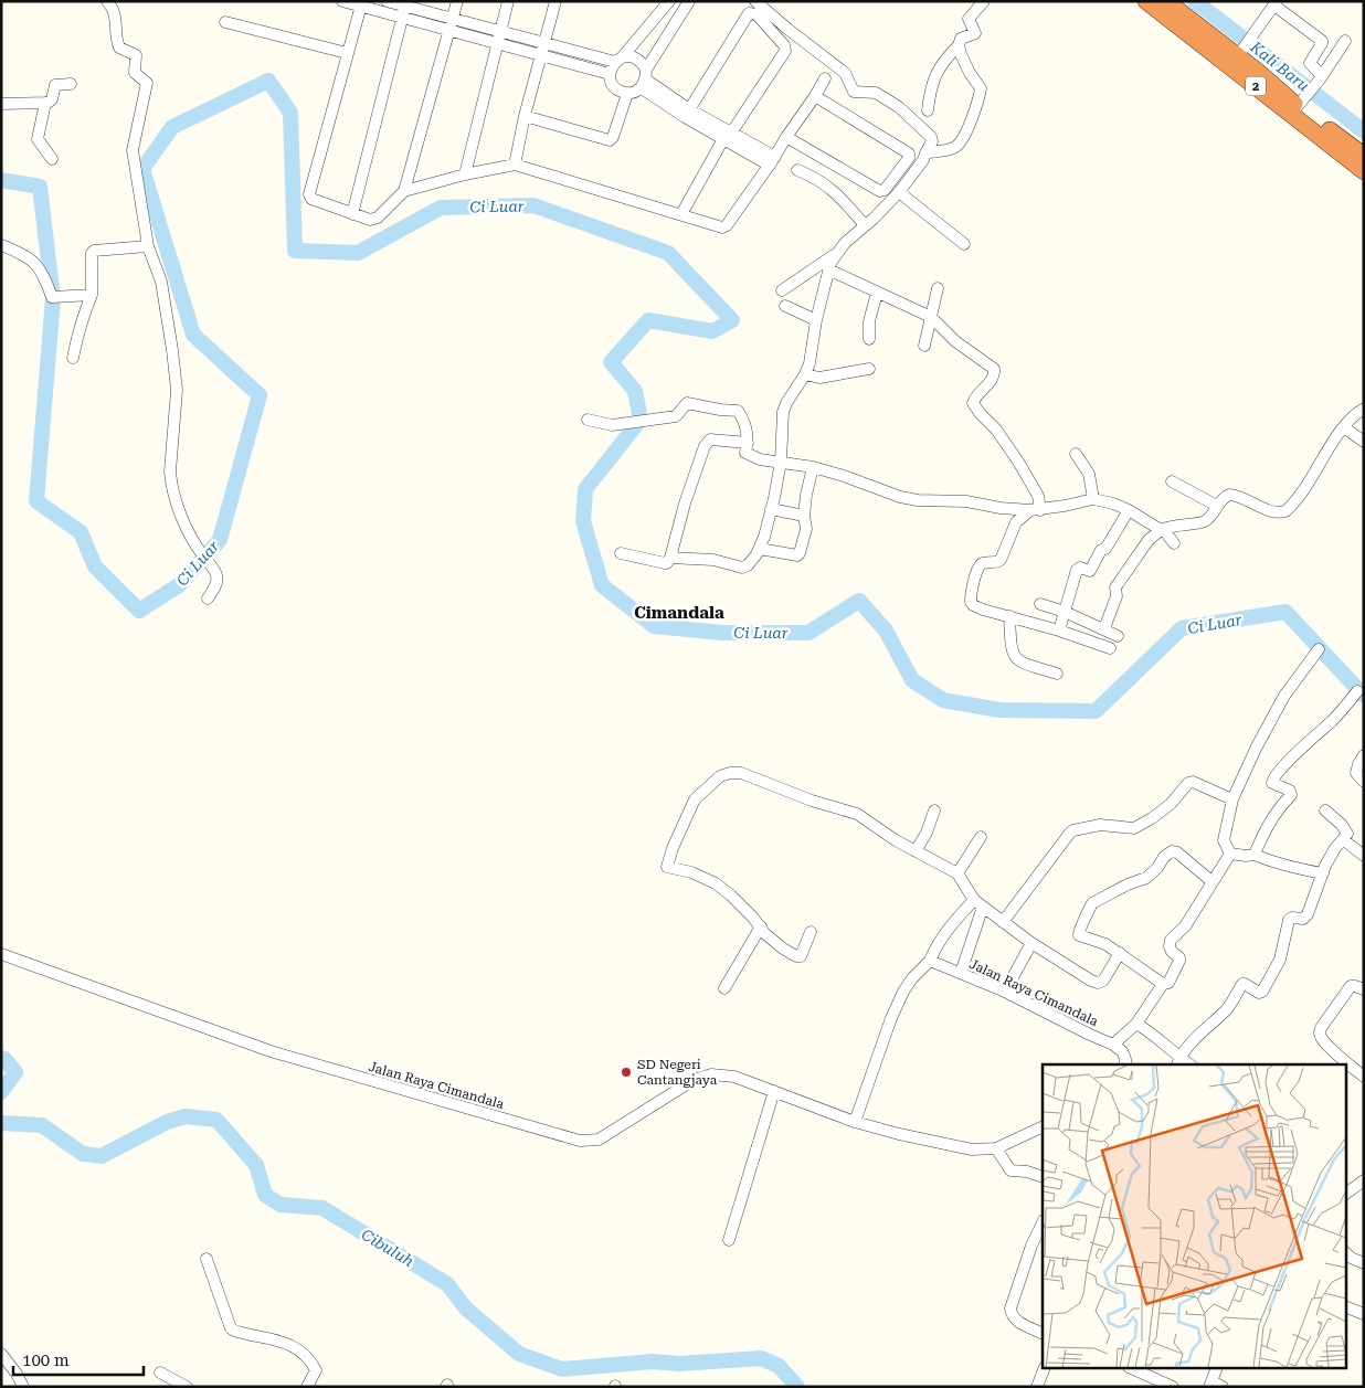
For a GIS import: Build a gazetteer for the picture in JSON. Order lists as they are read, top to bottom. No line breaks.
{"streets":{"highway":["2"],"street":["Jalan Raya Cimandala"]},"districts":["Cimandala"],"water":["Kali Baru","Ci Luar","Cibuluh"],"places":["SD Negeri Cantangjaya"],"scale_bar":"100 m"}
